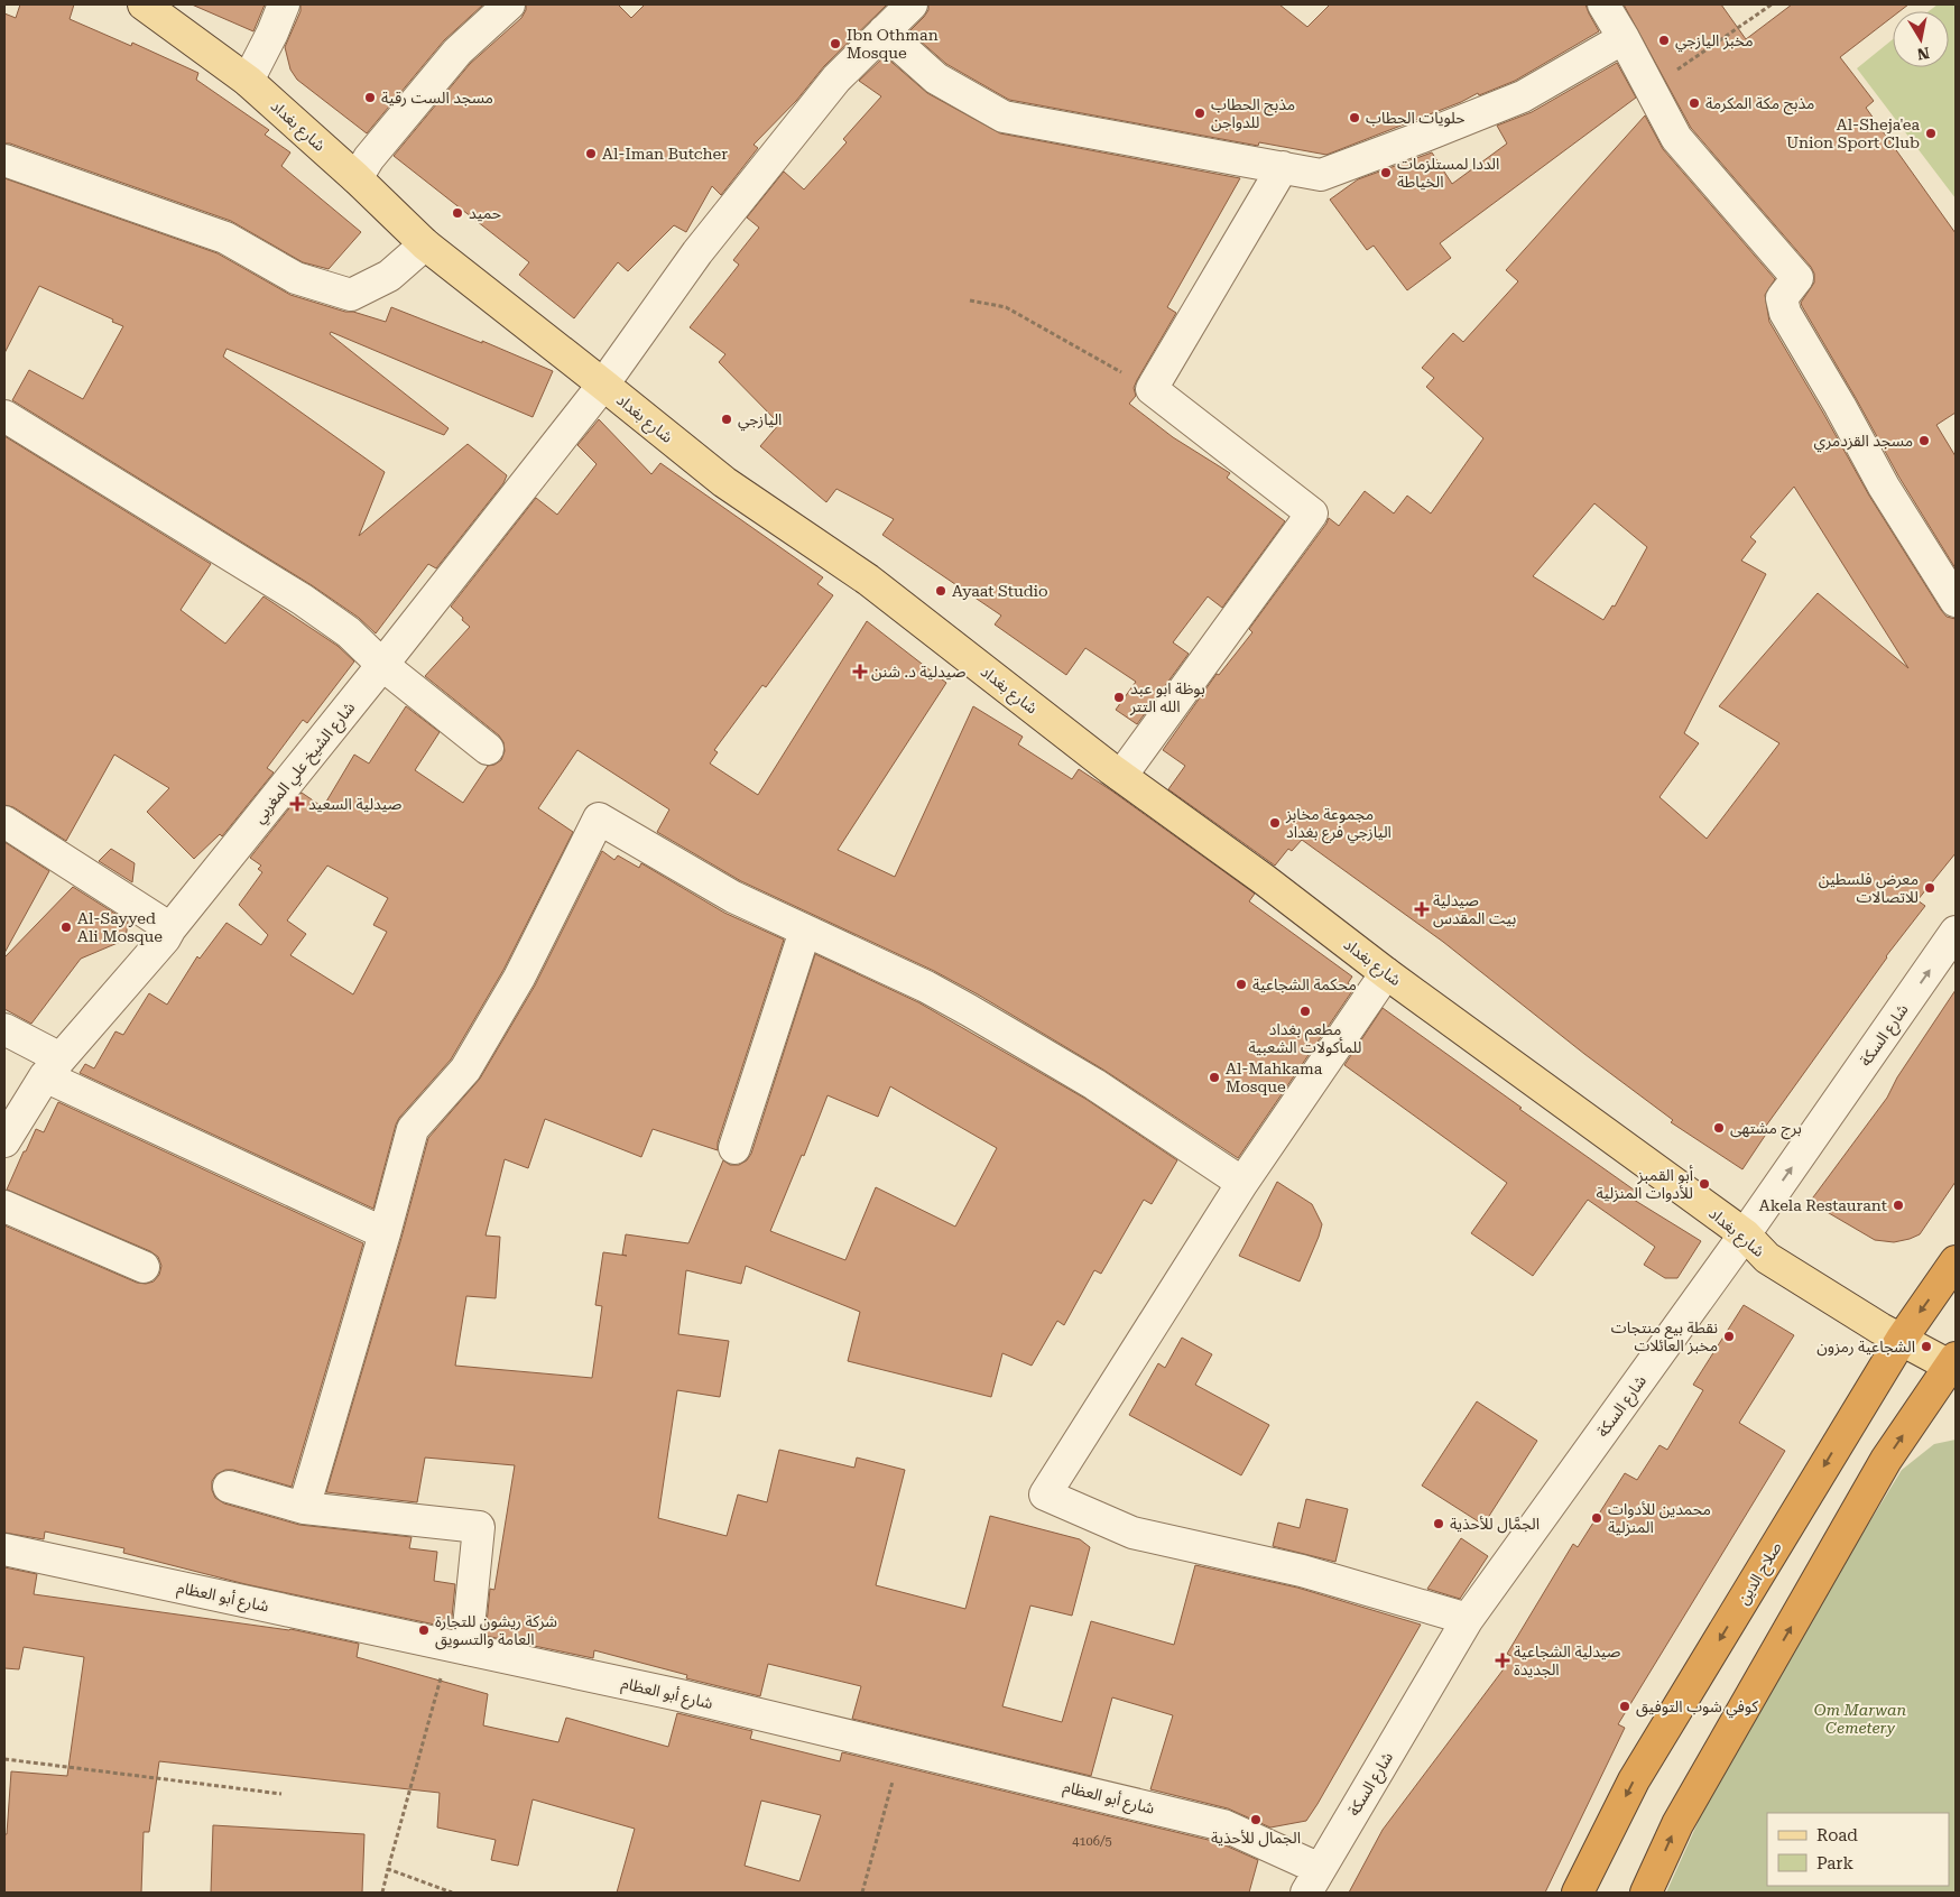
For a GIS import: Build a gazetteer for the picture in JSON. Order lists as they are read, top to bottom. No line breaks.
{"streets":{"highway":["صلاح الدين"],"main road":["شارع بغداد"],"street":["شارع الشيخ علي المغربي","شارع السكة","شارع أبو العظام"]},"crossings":[["شارع بغداد","شارع الشيخ علي المغربي"],["شارع بغداد","شارع السكة"],["شارع بغداد","صلاح الدين"],["شارع السكة","شارع أبو العظام"]],"parks":["Om Marwan Cemetery"],"places":{"other":["مخبز اليازجي","Ibn Othman Mosque","مسجد الست رقية","مذبح مكة المكرمة","مذبح الحطاب للدواجن","حلويات الحطاب","Al-Sheja'ea Union Sport Club","Al-Iman Butcher","الددا لمستلزمات الخياطة","حميد","اليازجي","مسجد القزدمري","Ayaat Studio","بوظة ابو عبد الله التتر","مجموعة مخابز اليازجي فرع بغداد","معرض فلسطين للاتصالات","Al-Sayyed Ali Mosque","محكمة الشجاعية","مطعم بغداد للمأكولات الشعبية","Al-Mahkama Mosque","برج مشتهى","أبو القمبز للأدوات المنزلية","Akela Restaurant","نقطة بيع منتجات مخبز العائلات","الشجاعية رمزون","محمدين للأدوات المنزلية","الجمَّال للأحذية","شركة ريشون للتجارة العامة والتسويق","كوفي شوب التوفيق","الجمال للأحذية"],"health":["صيدلية د. شنن","صيدلية السعيد","صيدلية بيت المقدس","صيدلية الشجاعية الجديدة"]},"house_numbers":["4106/5"],"legend":["Road","Park"],"north":"bottom"}
